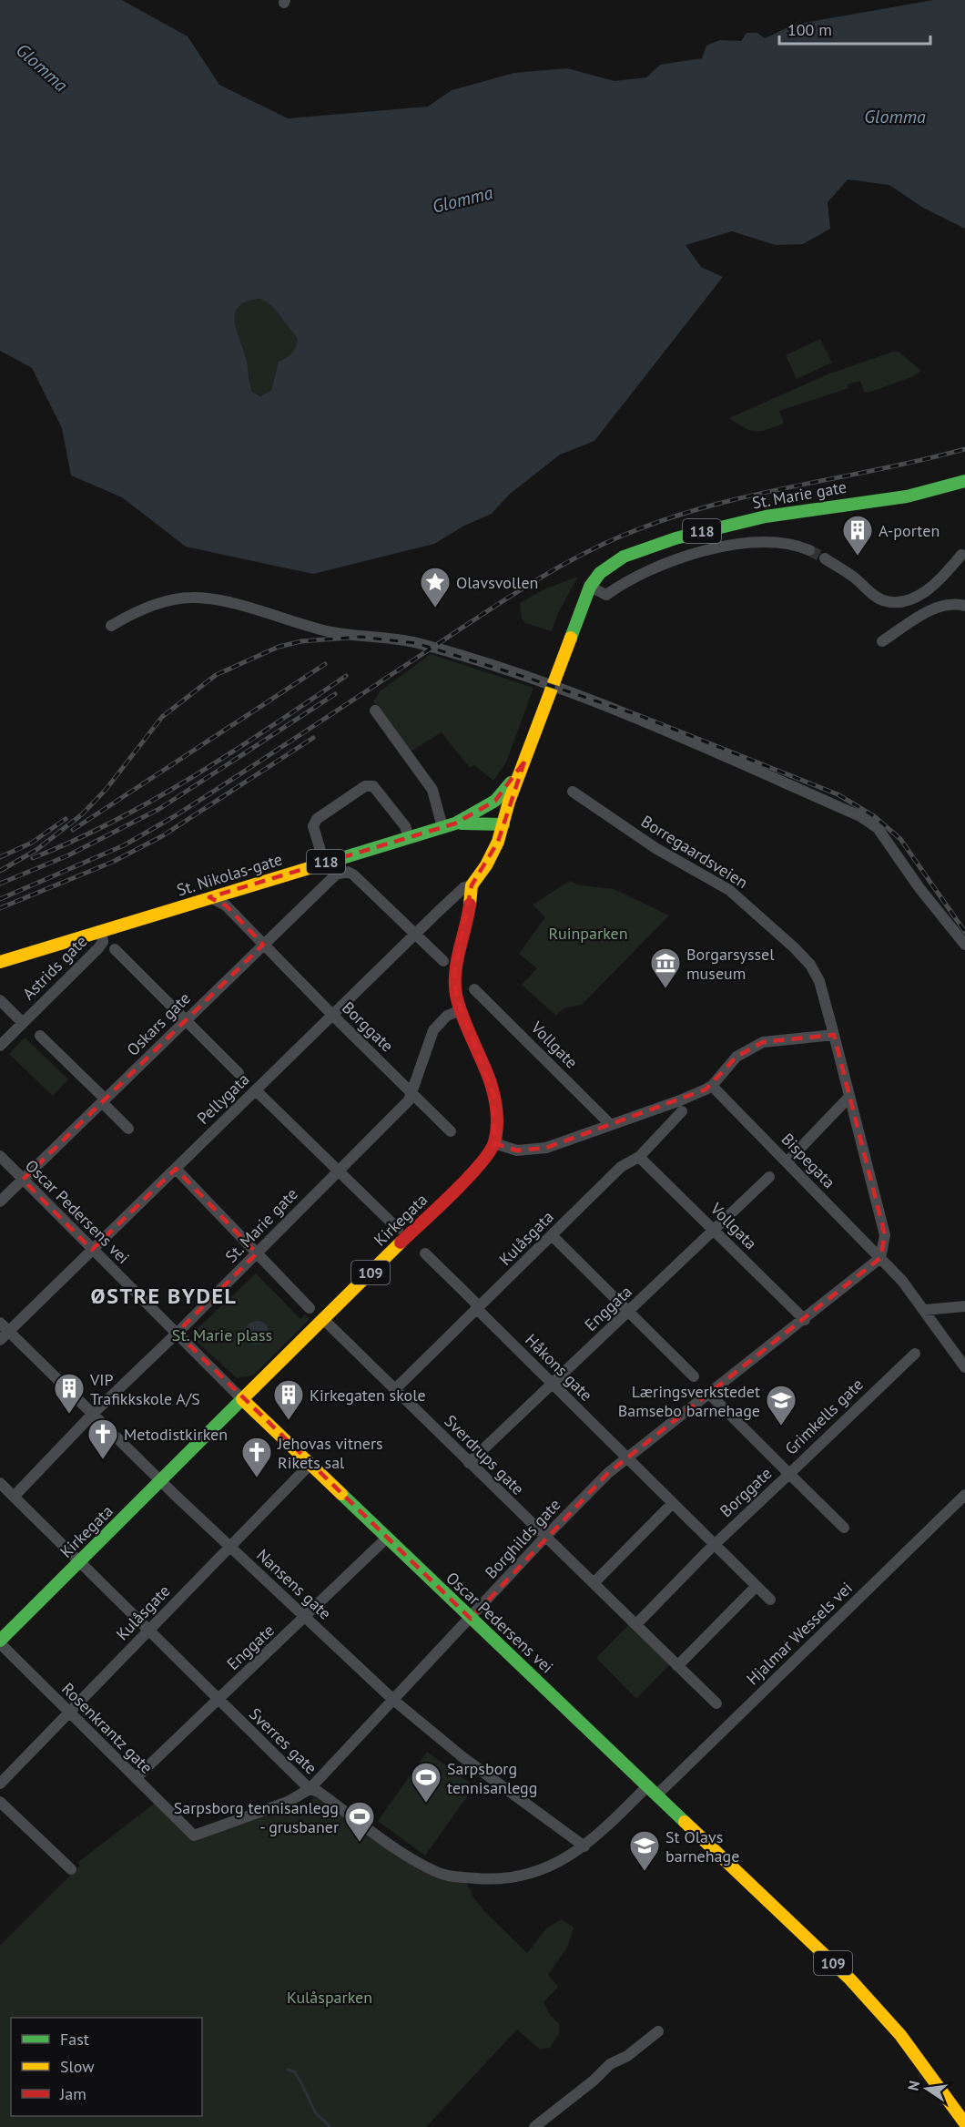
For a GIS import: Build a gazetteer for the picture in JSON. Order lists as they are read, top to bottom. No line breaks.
{"streets":{"main road":["St. Marie gate","118","St. Nikolas-gate","Oscar Pedersens vei","Kirkegata","109"],"street":["Borregaardsveien","Astrids gate","Oskars gate","Borggate","Vollgate","Pellygata","Bispegata","Vollgata","Kulåsgata","Enggata","Håkons gate","Grimkells gate","Sverdrups gate","Borghilds gate","Nansens gate","Kulåsgate","Hjalmar Wessels vei","Enggate","Rosenkrantz gate","Sverres gate"]},"crossings":[["St. Marie gate","St. Nikolas-gate"],["St. Marie gate","Borggate"],["St. Marie gate","Pellygata"],["St. Marie gate","Oscar Pedersens vei"],["St. Marie gate","Kirkegata"],["St. Marie gate","Nansens gate"],["St. Marie gate","Sverres gate"],["Borregaardsveien","Bispegata"],["Borregaardsveien","Borghilds gate"],["St. Nikolas-gate","Astrids gate"],["St. Nikolas-gate","Borggate"],["Oskars gate","Borggate"],["Oskars gate","Pellygata"],["Oskars gate","Oscar Pedersens vei"],["Borggate","Pellygata"],["Borggate","Håkons gate"],["Borggate","Grimkells gate"],["Borggate","Borghilds gate"],["Pellygata","Oscar Pedersens vei"],["Pellygata","Nansens gate"],["Bispegata","Borghilds gate"],["Oscar Pedersens vei","Kirkegata"],["Oscar Pedersens vei","Borghilds gate"],["Oscar Pedersens vei","Kulåsgate"],["Oscar Pedersens vei","Hjalmar Wessels vei"],["Oscar Pedersens vei","Enggate"],["Oscar Pedersens vei","Sverres gate"],["Kirkegata","Sverdrups gate"],["Kirkegata","Nansens gate"],["Kirkegata","Rosenkrantz gate"],["Kirkegata","Sverres gate"],["Vollgata","Kulåsgata"],["Vollgata","Enggata"],["Vollgata","Borghilds gate"],["Kulåsgata","Håkons gate"],["Kulåsgata","Sverdrups gate"],["Enggata","Håkons gate"],["Enggata","Sverdrups gate"],["Håkons gate","Borghilds gate"],["Sverdrups gate","Borghilds gate"],["Borghilds gate","Nansens gate"],["Borghilds gate","Rosenkrantz gate"],["Borghilds gate","Sverres gate"],["Nansens gate","Kulåsgate"],["Nansens gate","Enggate"],["Nansens gate","Sverres gate"],["Kulåsgate","Rosenkrantz gate"],["Kulåsgate","Sverres gate"],["Hjalmar Wessels vei","Sverres gate"],["Enggate","Rosenkrantz gate"],["Enggate","Sverres gate"]],"districts":["ØSTRE BYDEL"],"water":["Glomma"],"parks":["Ruinparken","St. Marie plass","Kulåsparken"],"places":{"building":["A-porten","VIP Trafikkskole A/S","Kirkegaten skole"],"place":["Olavsvollen"],"museum":["Borgarsyssel museum"],"school or university":["Læringsverkstedet Bamsebo barnehage","St Olavs barnehage"],"church":["Metodistkirken","Jehovas vitners Rikets sal"],"sports":["Sarpsborg tennisanlegg","Sarpsborg tennisanlegg - grusbaner"]},"legend":["Fast","Slow","Jam"],"scale_bar":"100 m","north":"left"}
